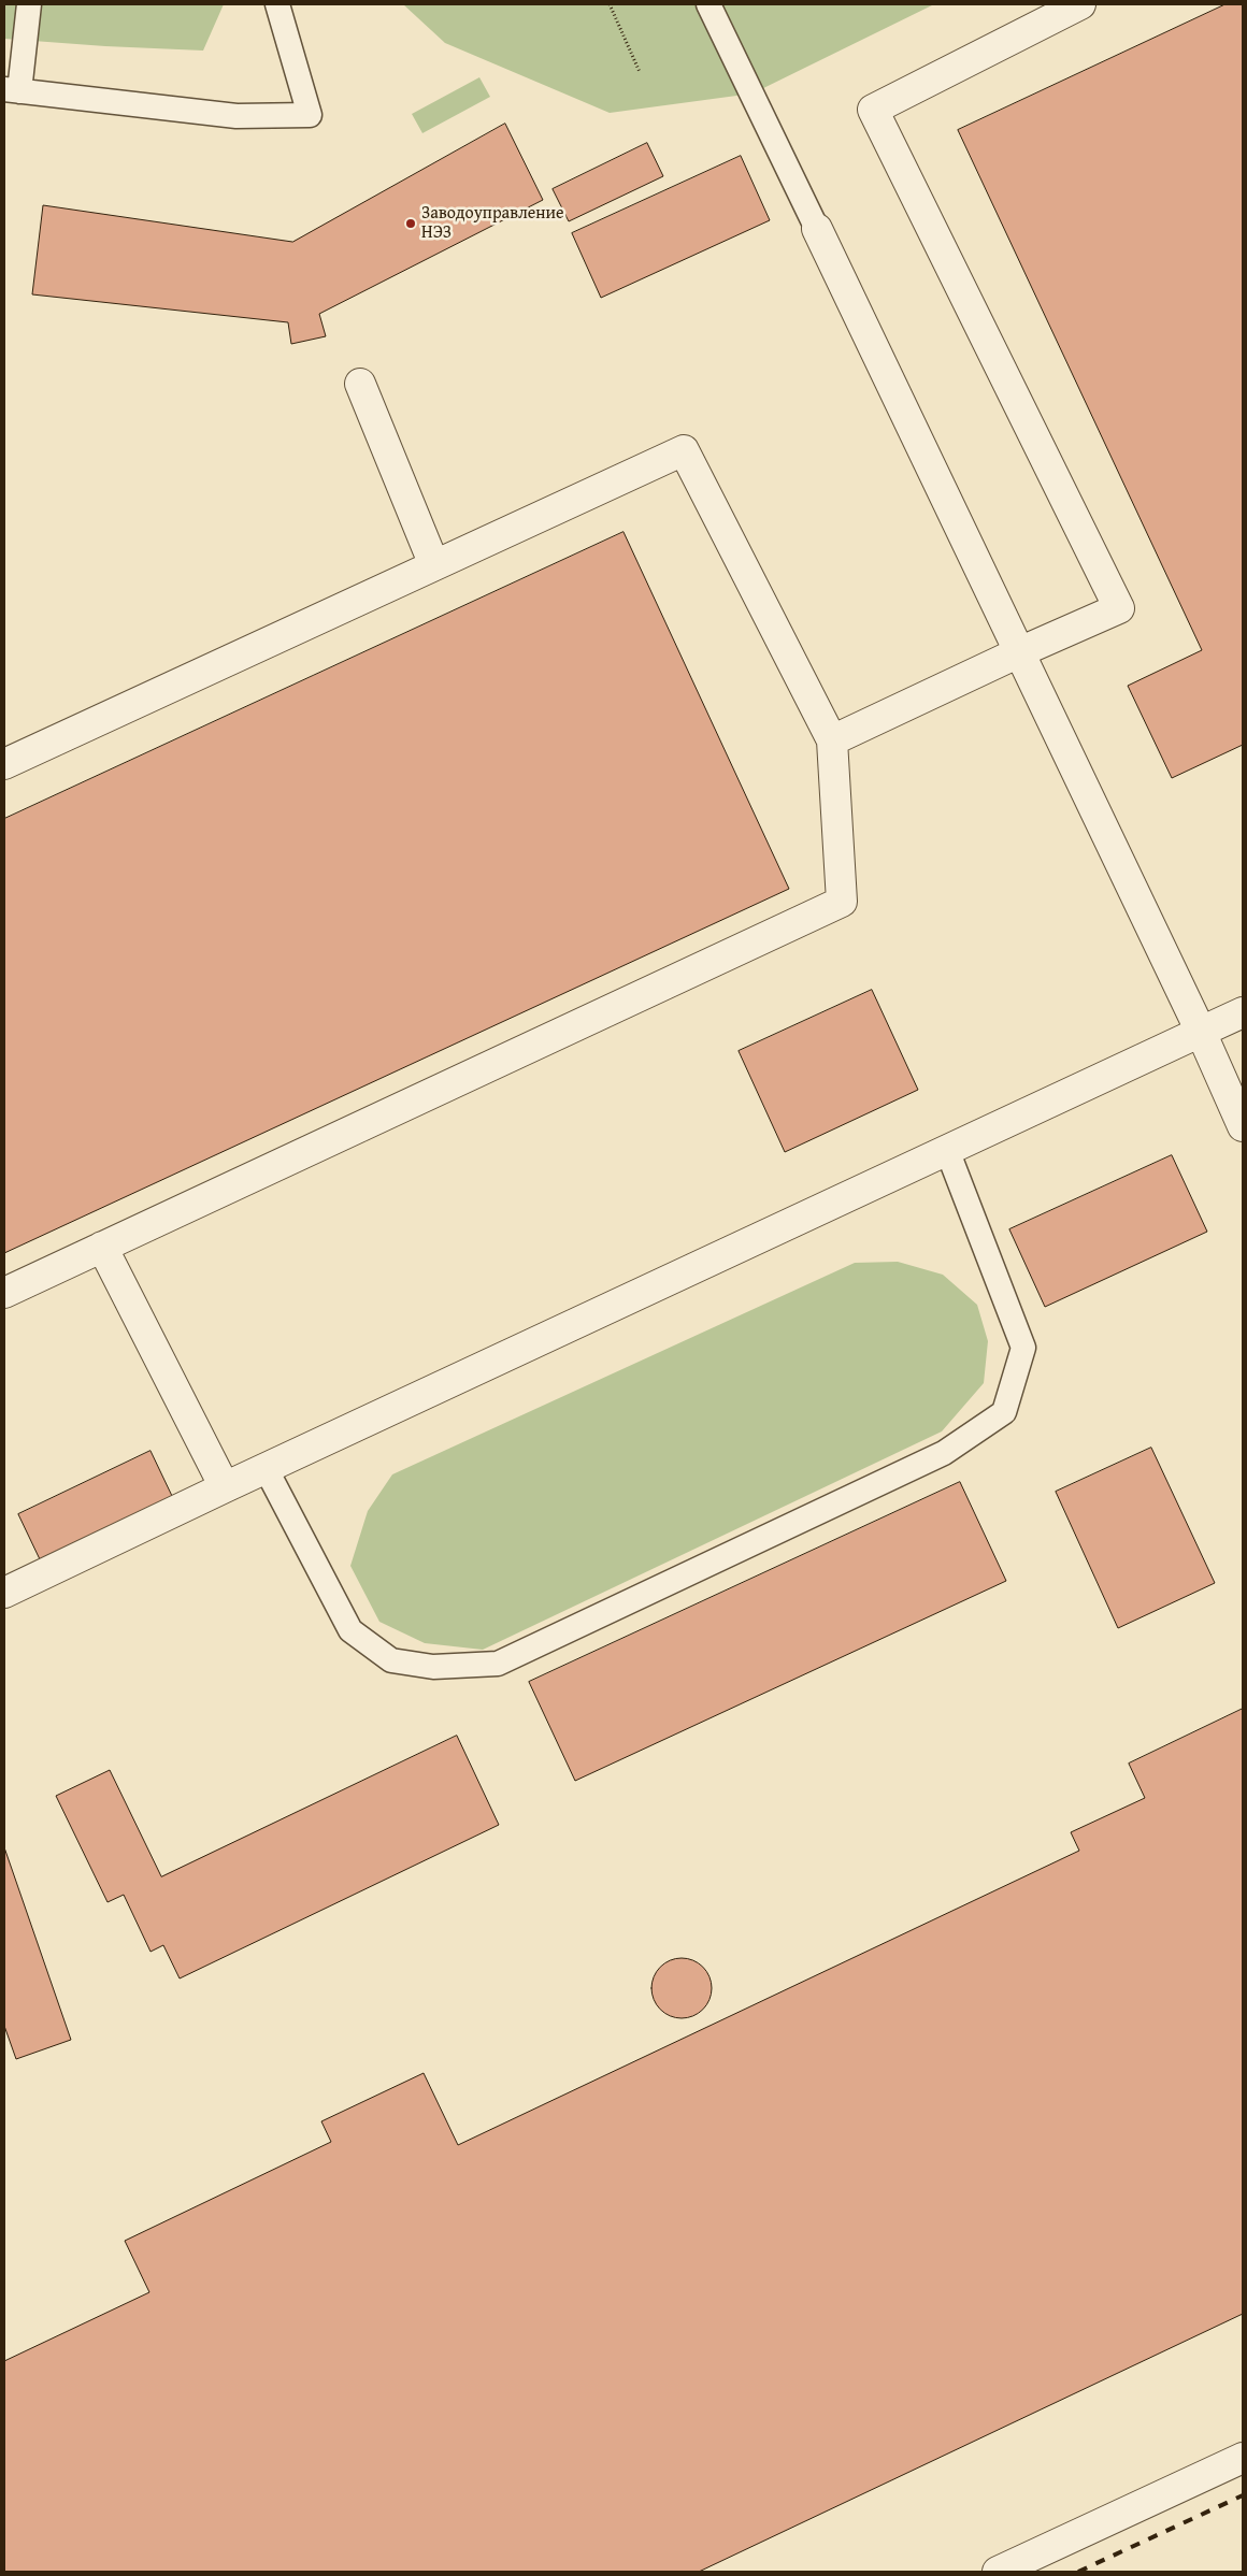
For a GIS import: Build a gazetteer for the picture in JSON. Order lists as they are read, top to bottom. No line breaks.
{"places":["Заводоуправление НЭЗ"]}
